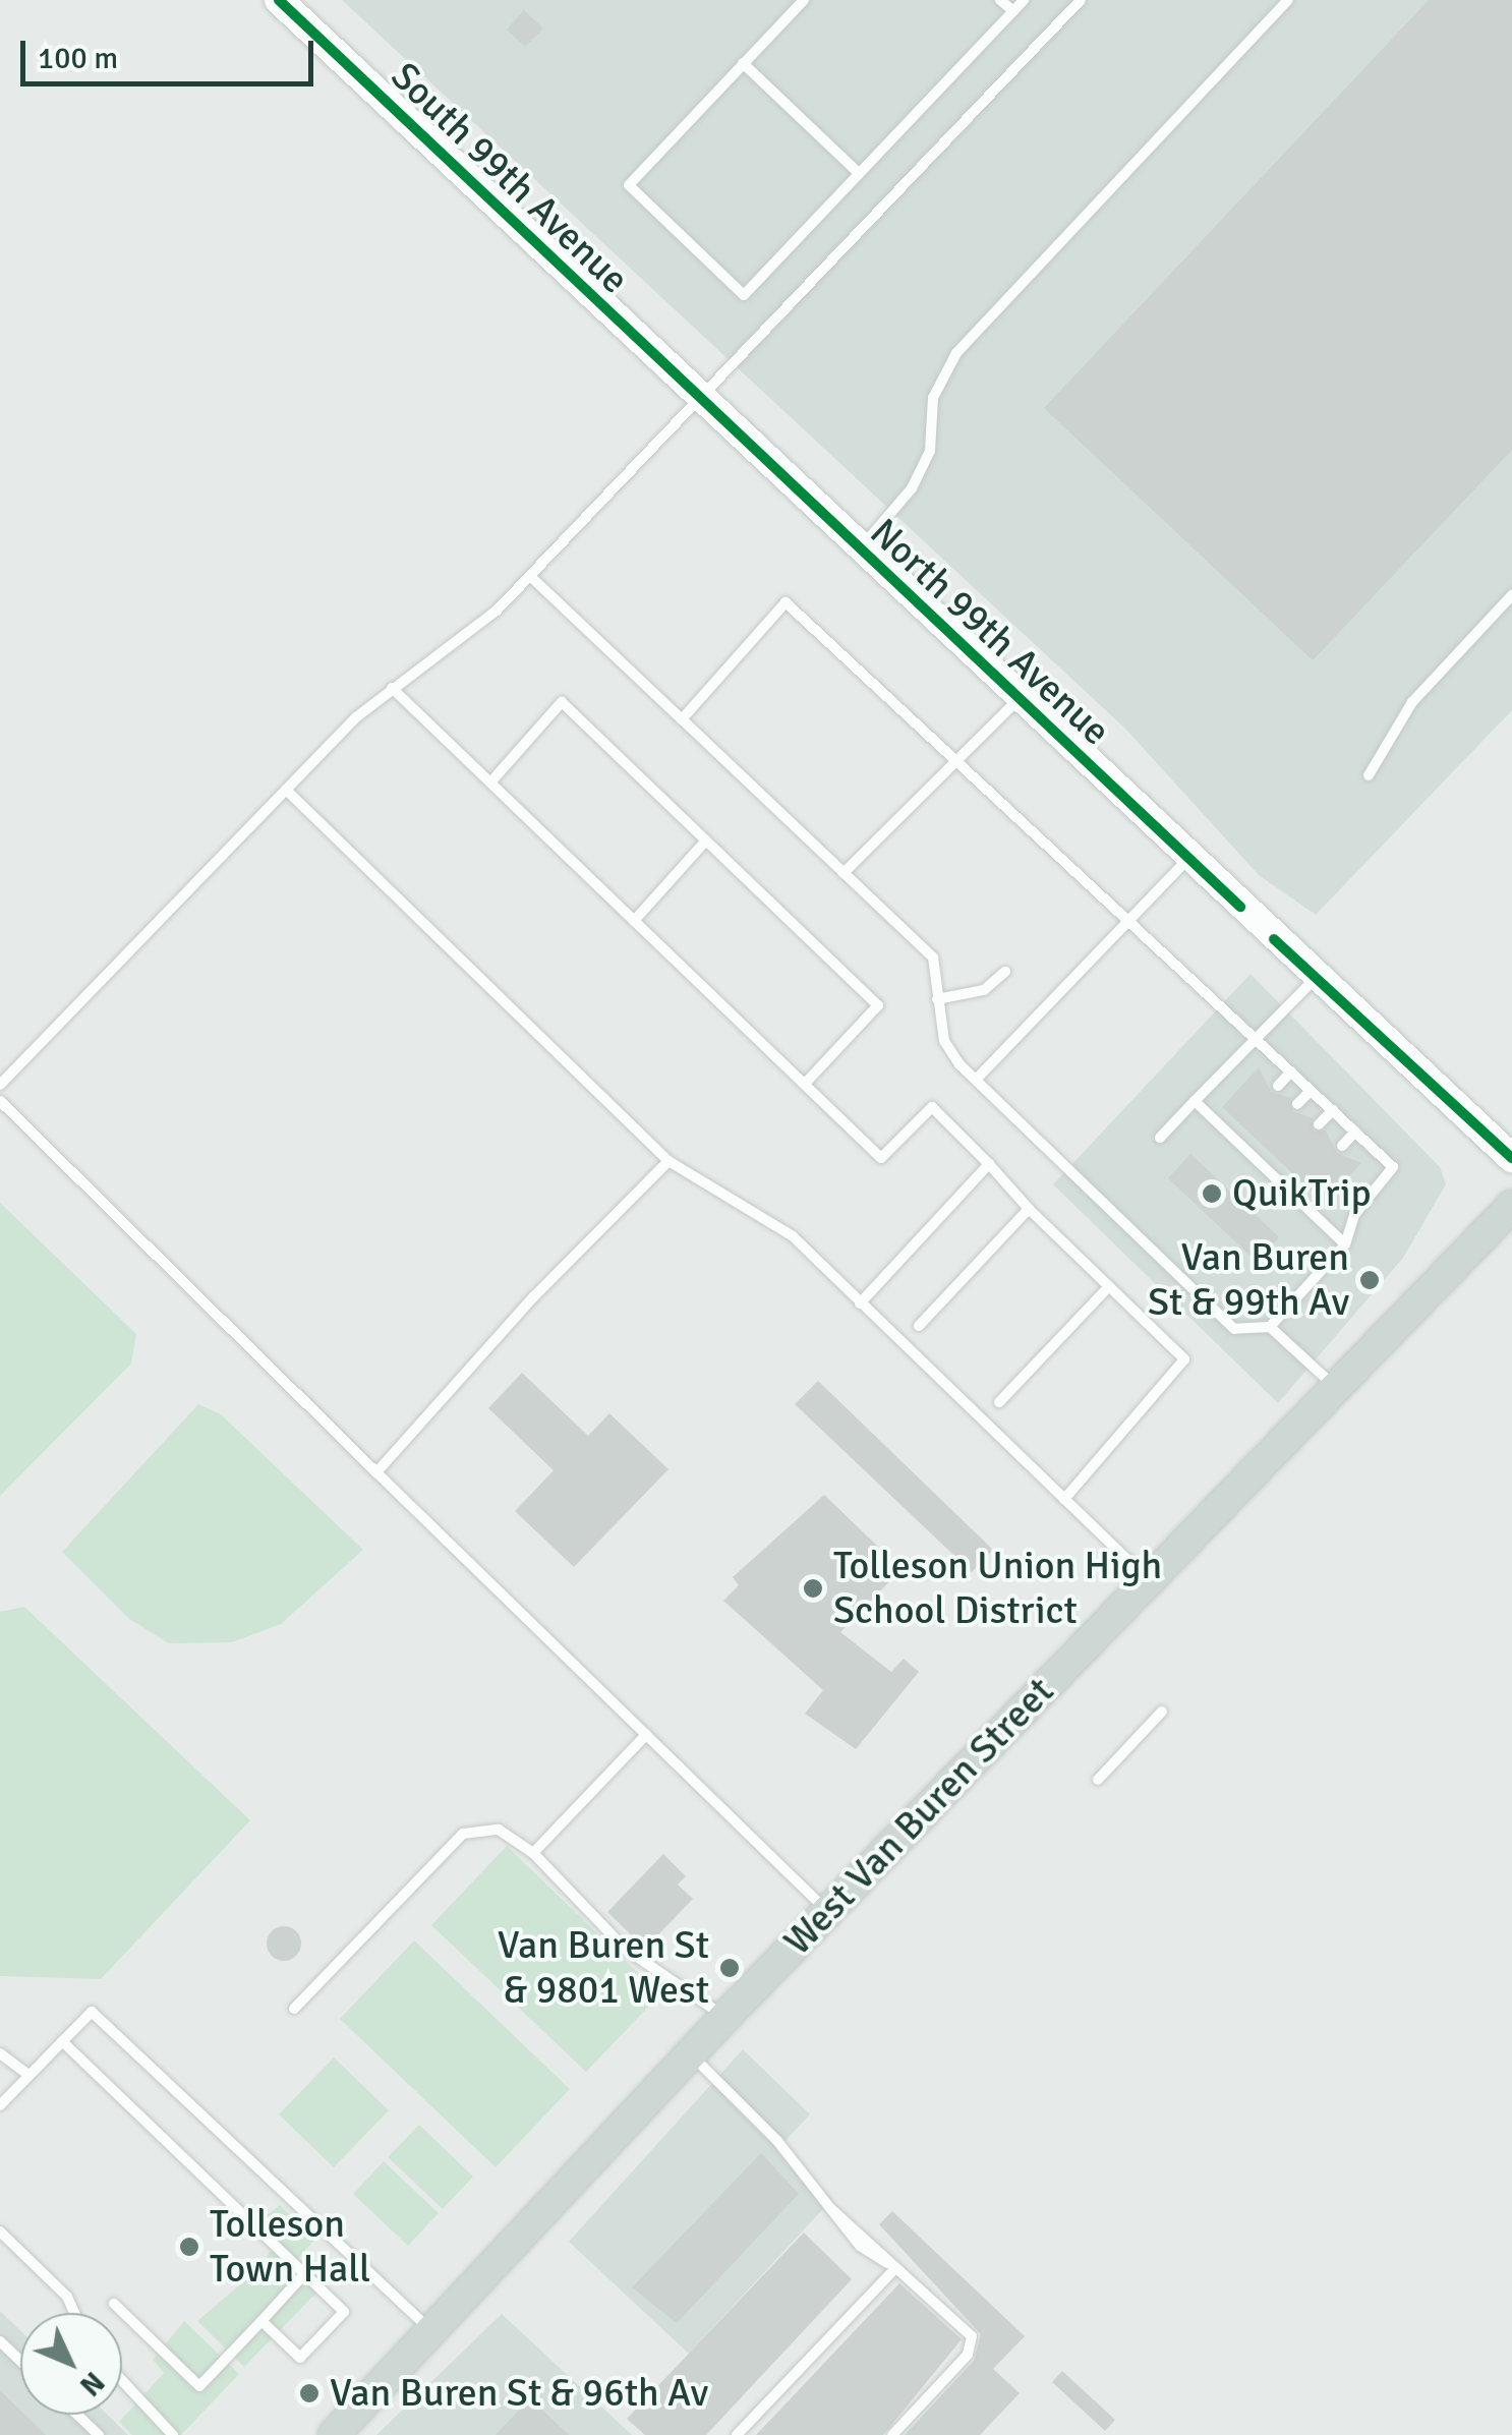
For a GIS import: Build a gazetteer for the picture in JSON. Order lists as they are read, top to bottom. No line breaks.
{"streets":{"main road":["South 99th Avenue","North 99th Avenue","West Van Buren Street"]},"crossings":[["South 99th Avenue","North 99th Avenue"]],"places":["QuikTrip","Van Buren St & 99th Av","Tolleson Union High School District","Van Buren St & 9801 West","Tolleson Town Hall","Van Buren St & 96th Av"],"scale_bar":"100 m","north":"bottom right"}
